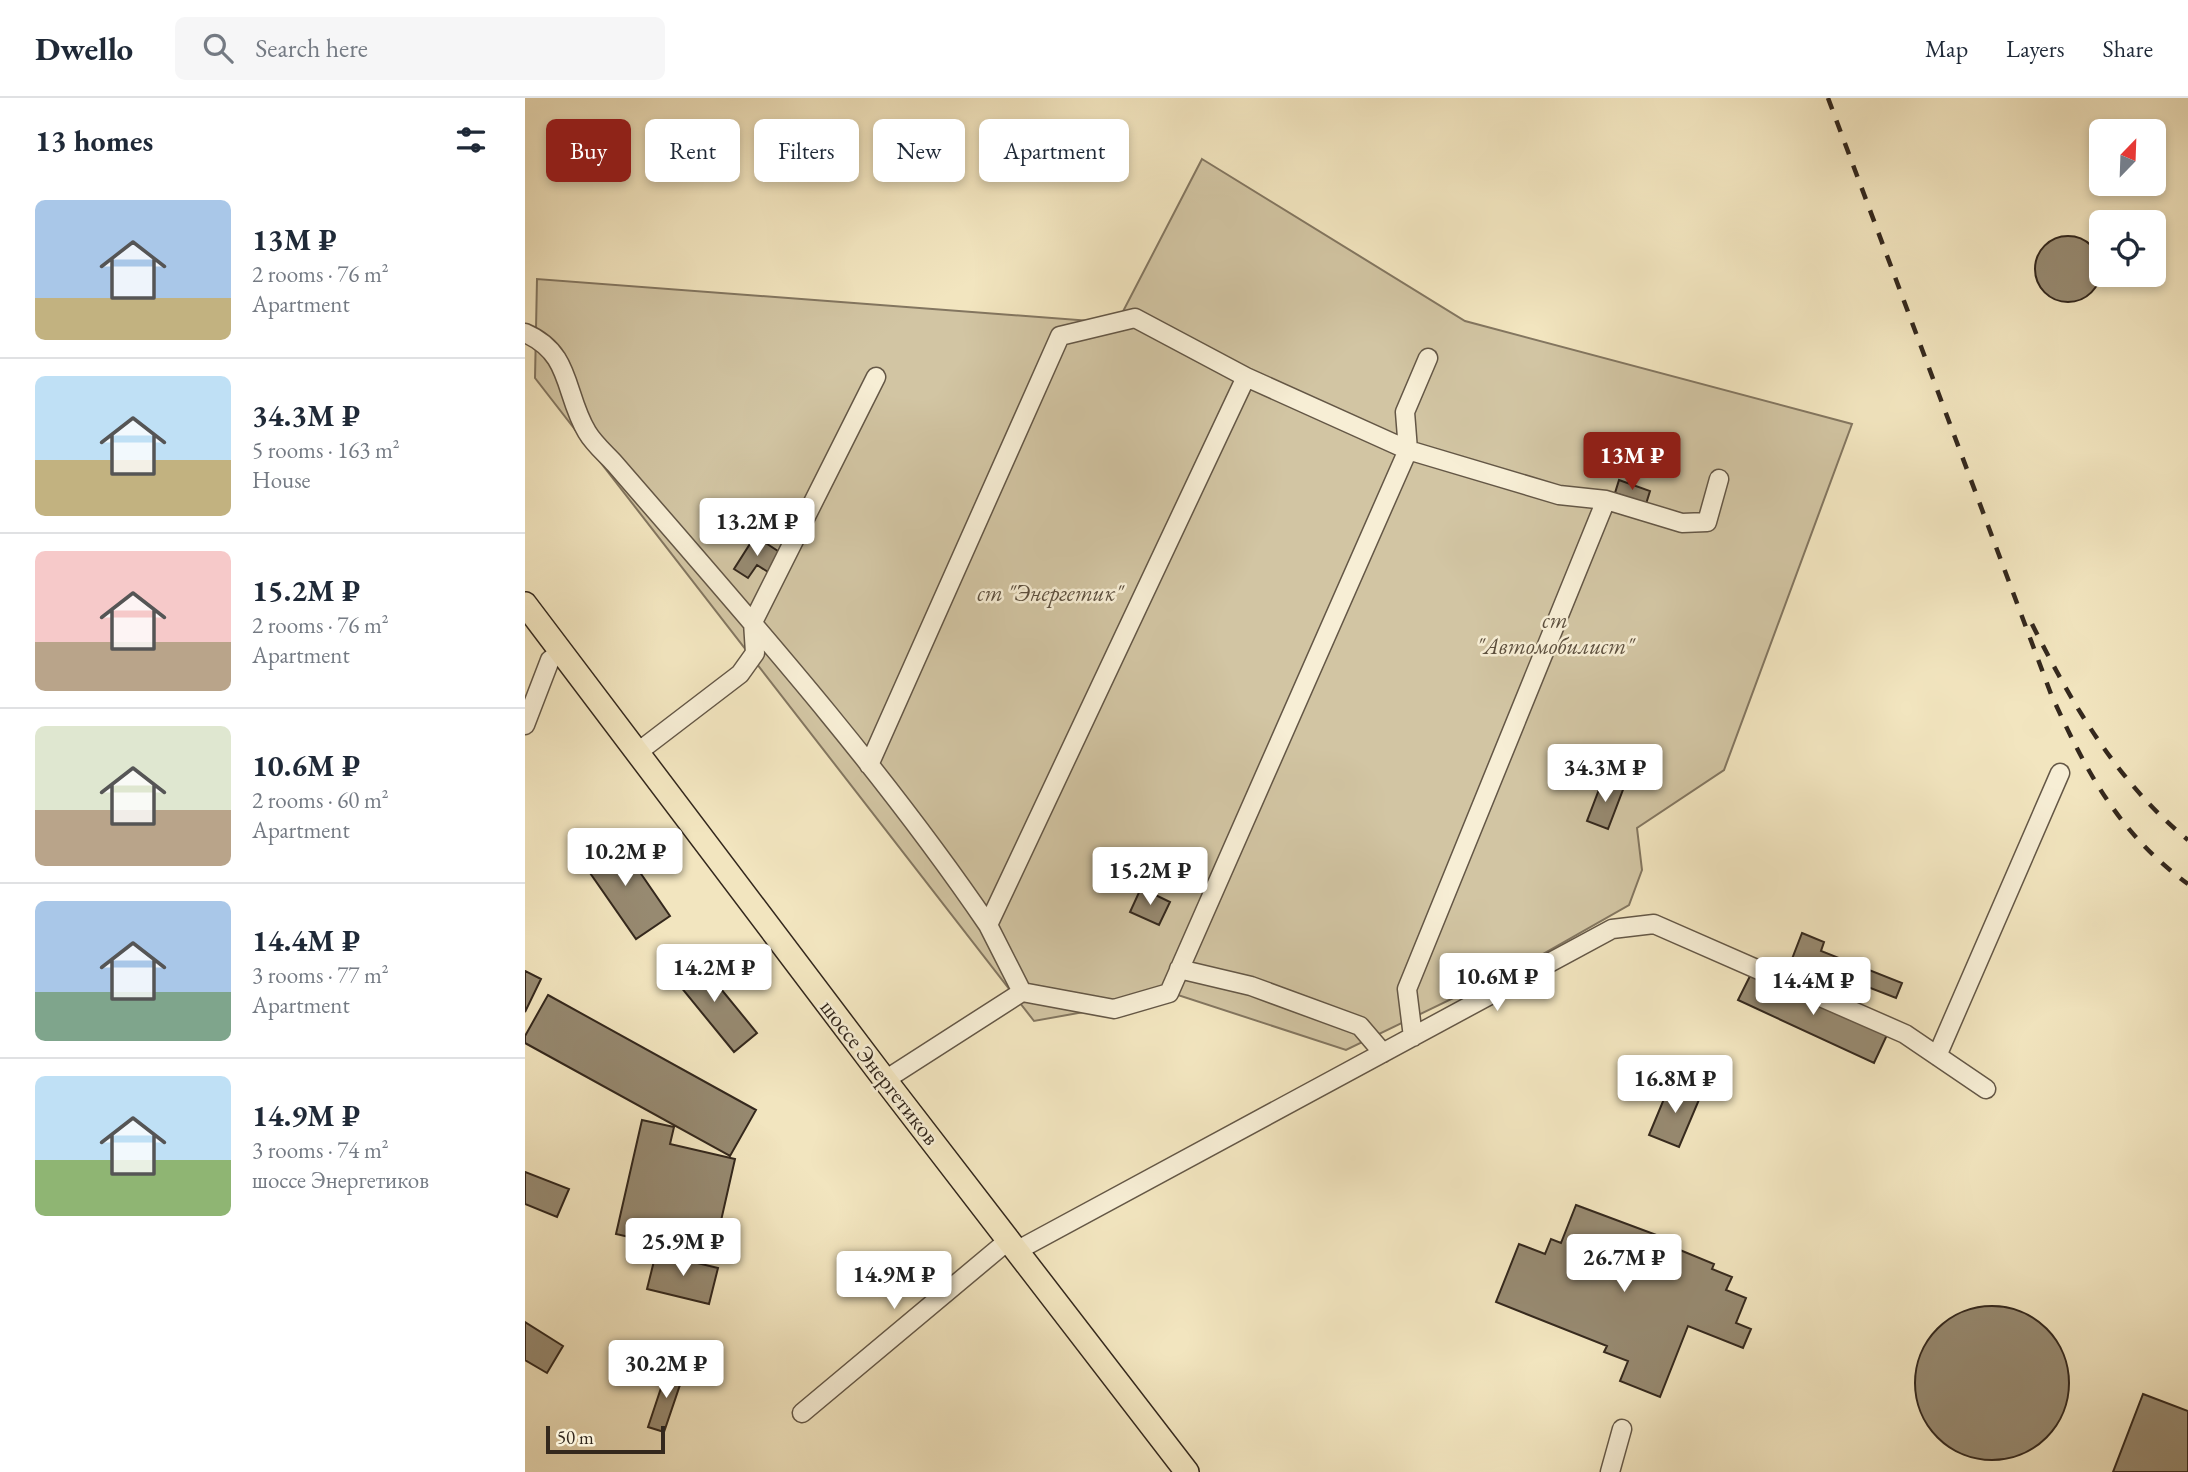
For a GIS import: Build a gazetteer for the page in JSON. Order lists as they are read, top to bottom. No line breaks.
{"streets":{"main road":["шоссе Энергетиков"]},"parks":["ст \"Энергетик\"","ст \"Автомобилист\""],"scale_bar":"50 m","north":"top right","page":{"header":"Dwello","search":"Search here","nav":["Map","Layers","Share"],"heading":"13 homes","chip":["Buy","Rent","Filters","New","Apartment"],"list":[{"name":"13M ₽","note":"2 rooms · 76 m² · Apartment"},{"name":"34.3M ₽","note":"5 rooms · 163 m² · House"},{"name":"15.2M ₽","note":"2 rooms · 76 m² · Apartment"},{"name":"10.6M ₽","note":"2 rooms · 60 m² · Apartment"},{"name":"14.4M ₽","note":"3 rooms · 77 m² · Apartment"},{"name":"14.9M ₽","note":"3 rooms · 74 m² · шоссе Энергетиков"}],"price":["13M ₽","13.2M ₽","34.3M ₽","10.2M ₽","15.2M ₽","14.2M ₽","10.6M ₽","14.4M ₽","16.8M ₽","25.9M ₽","26.7M ₽","14.9M ₽","30.2M ₽"],"scale":"50 m"}}
